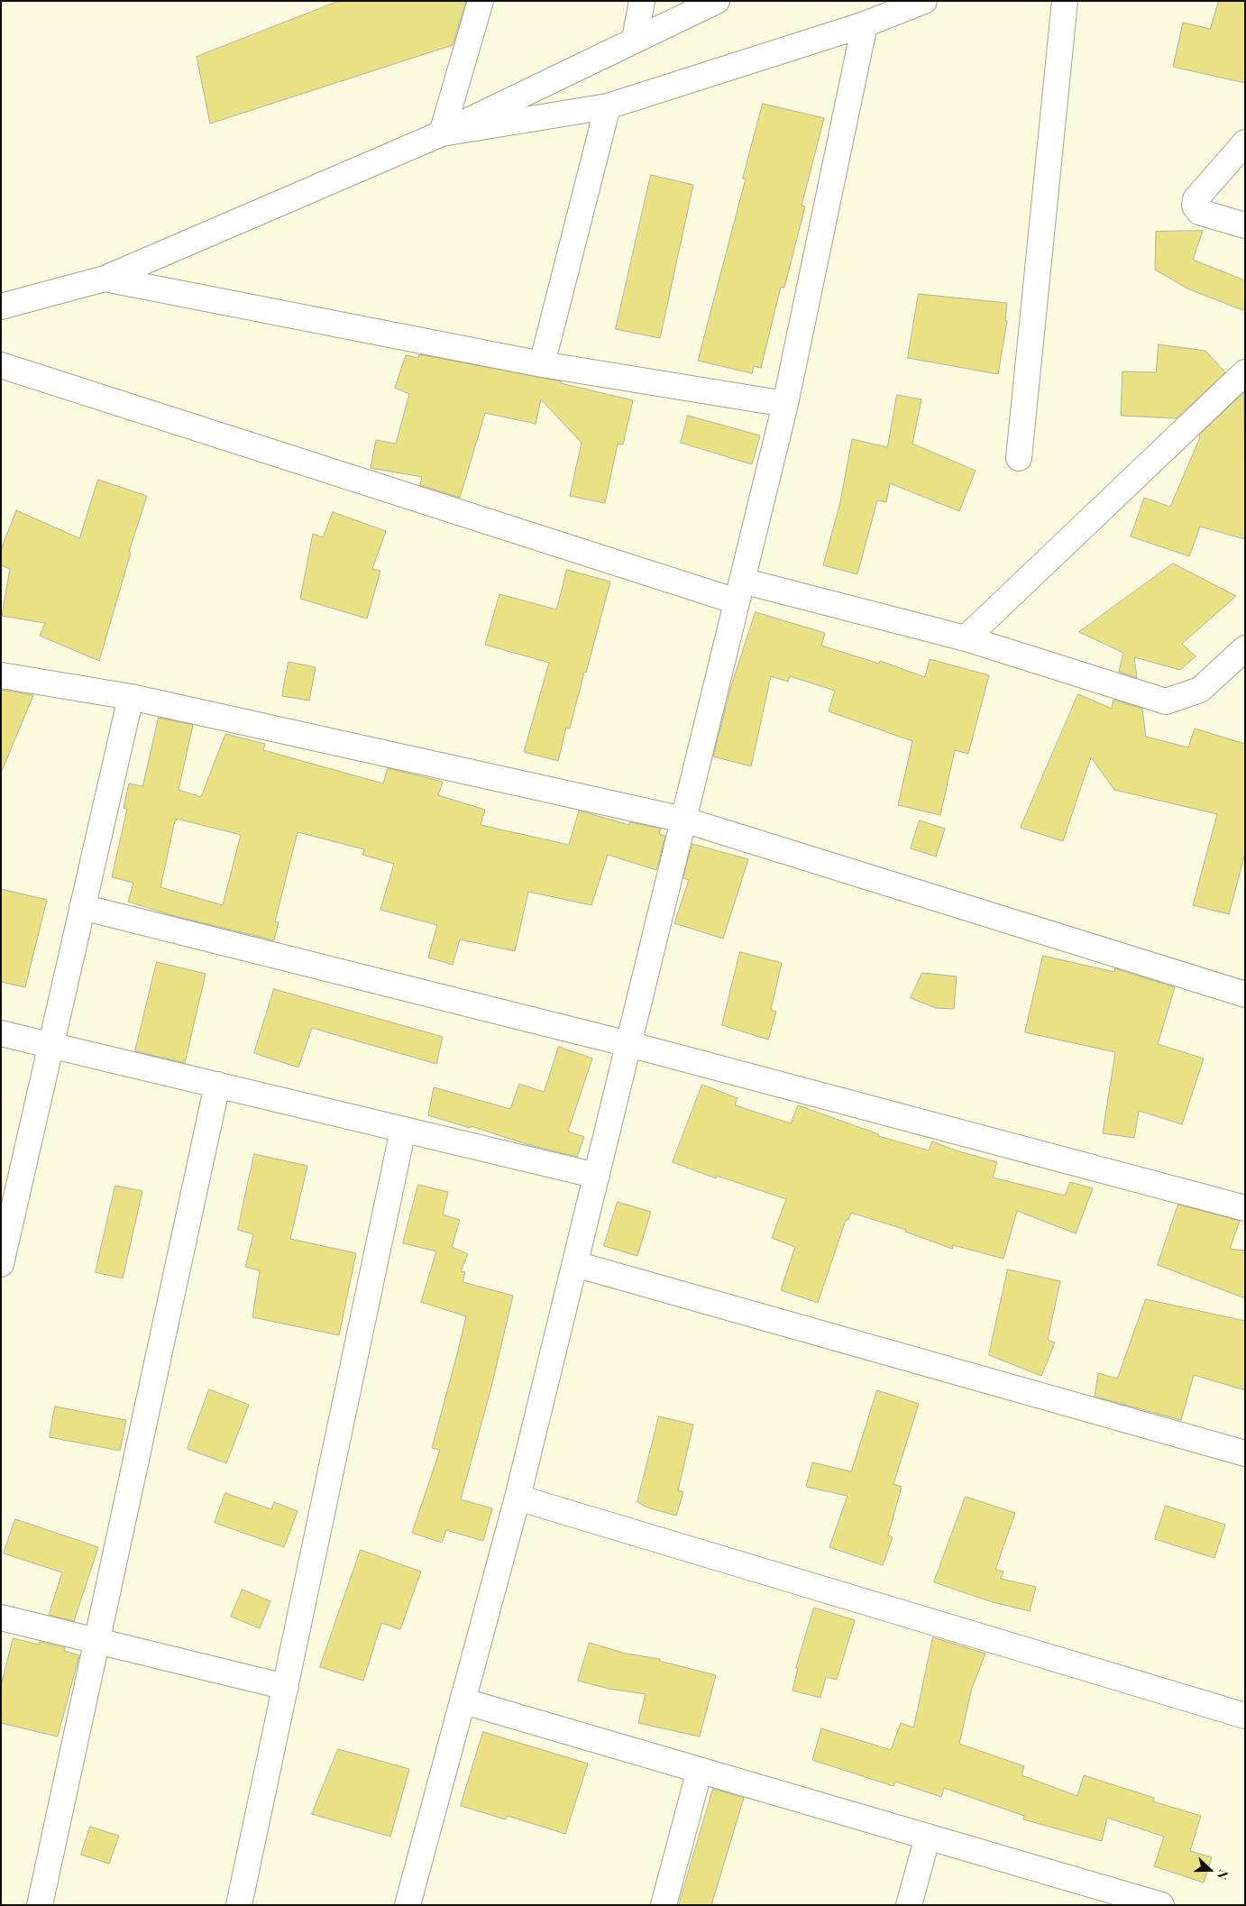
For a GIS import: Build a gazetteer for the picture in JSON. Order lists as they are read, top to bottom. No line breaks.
{"north":"right"}
